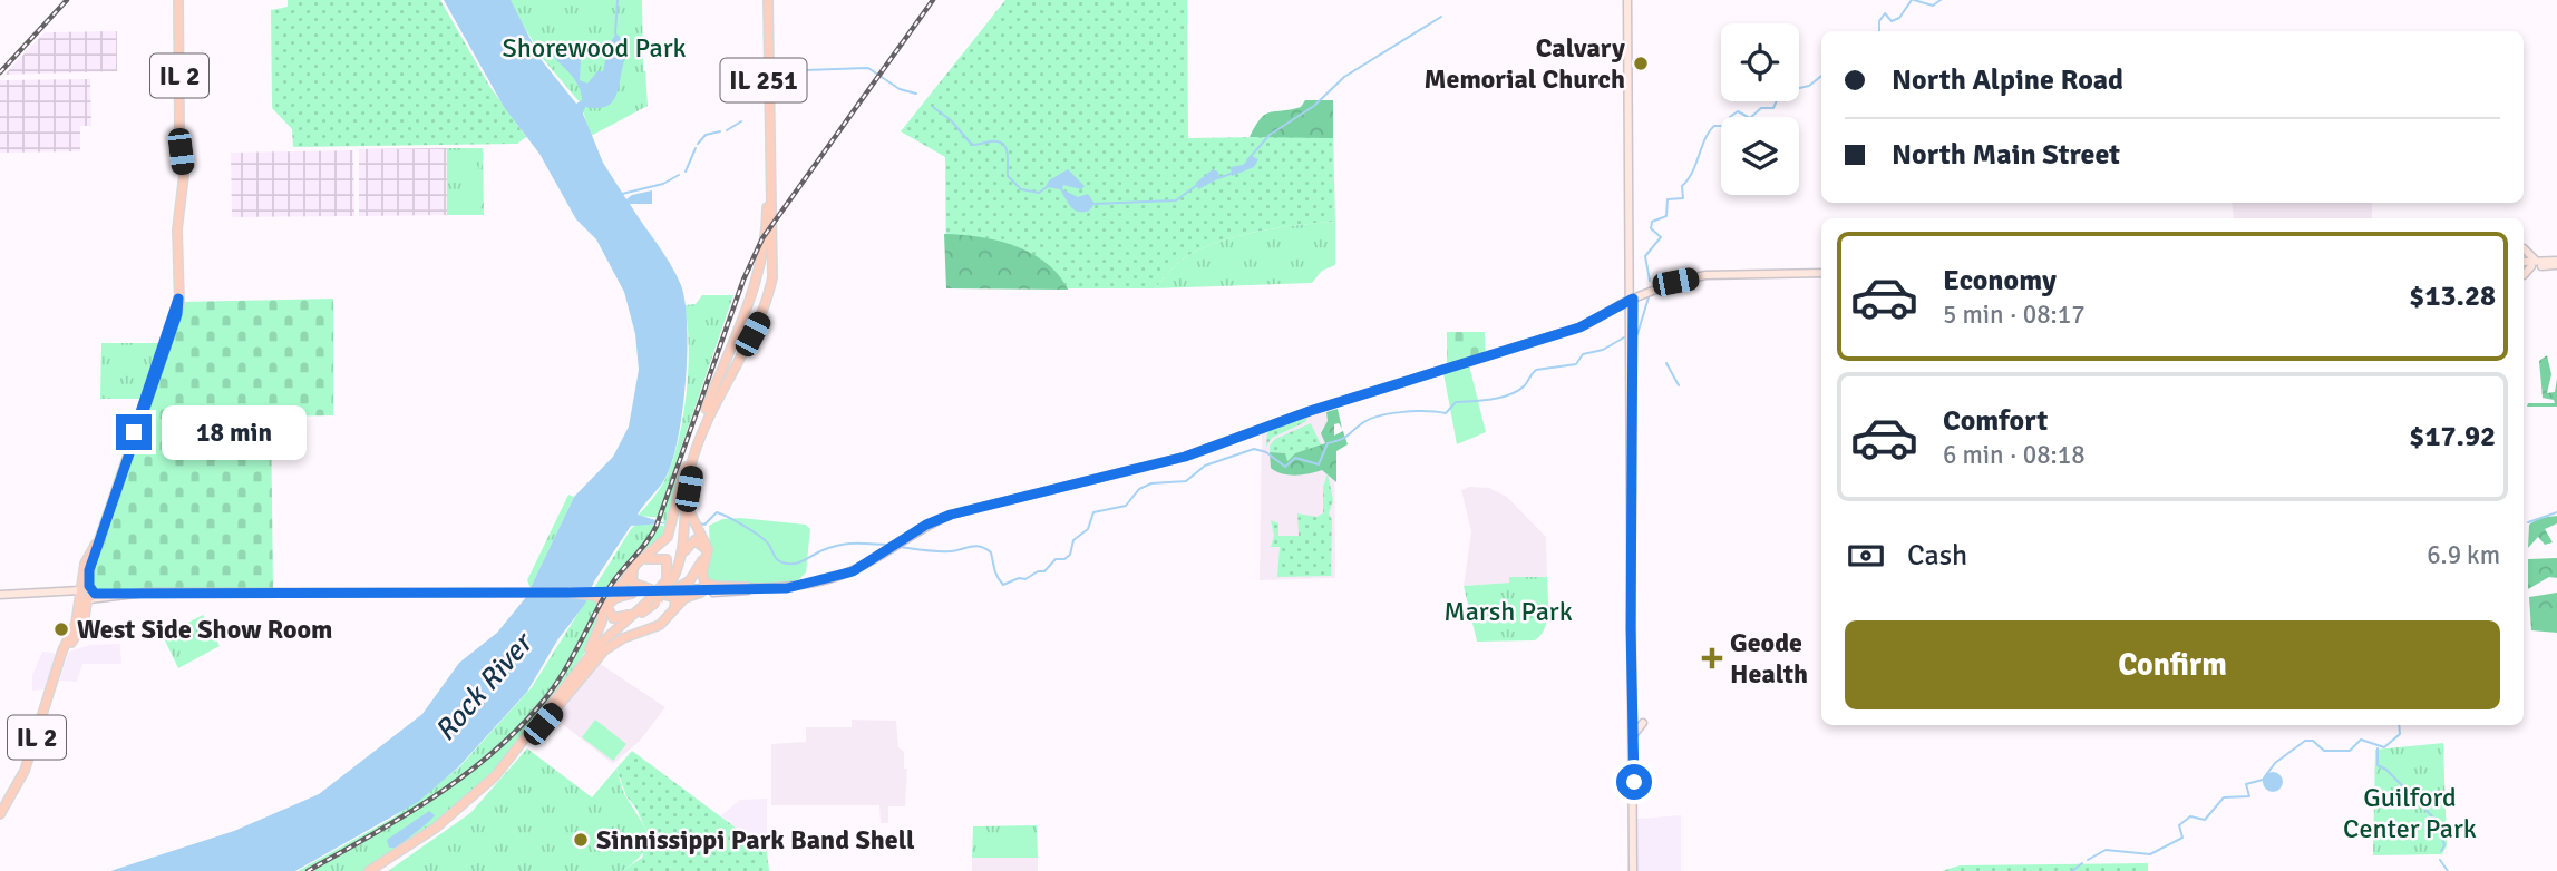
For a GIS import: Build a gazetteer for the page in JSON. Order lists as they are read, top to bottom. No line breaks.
{"streets":{"main road":["IL 2","IL 251"]},"water":["Rock River"],"parks":["Shorewood Park","Marsh Park","Guilford Center Park"],"places":{"other":["Calvary Memorial Church","West Side Show Room","Sinnissippi Park Band Shell"],"health":["Geode Health"]},"page":{"banner":["North Alpine Road","North Main Street"],"list":[{"name":"Economy","note":"5 min · 08:17","value":"$13.28"},{"name":"Comfort","note":"6 min · 08:18","value":"$17.92"}],"bubble":"18 min","pay":["Cash","6.9 km"],"buttons":"Confirm"}}
